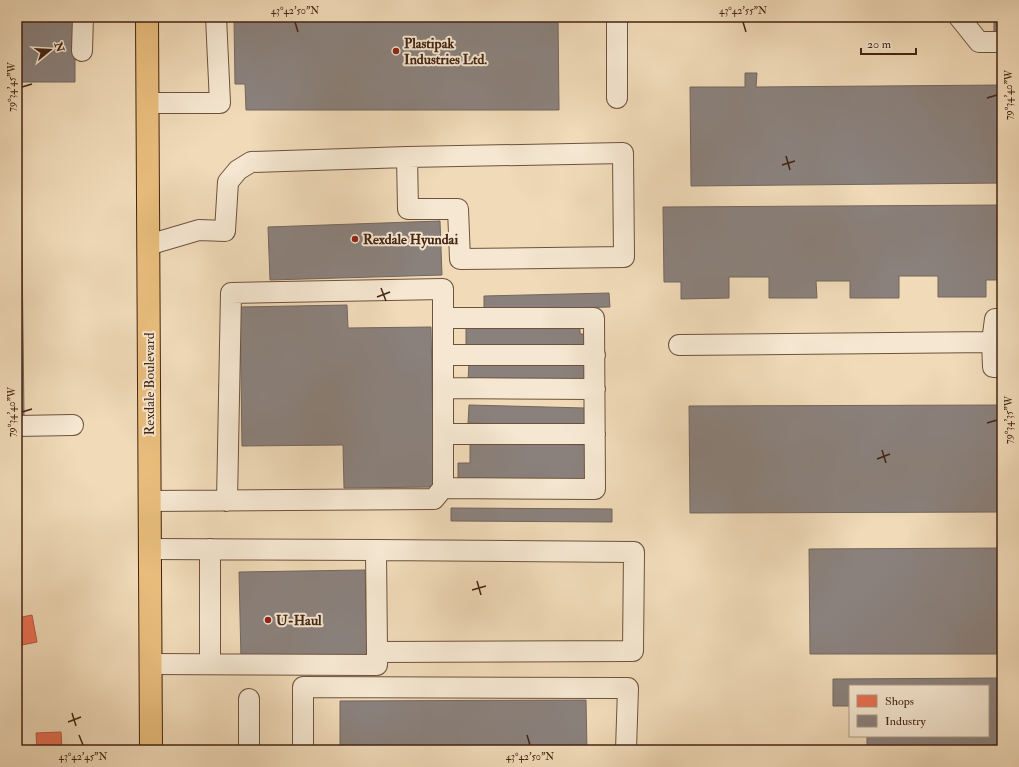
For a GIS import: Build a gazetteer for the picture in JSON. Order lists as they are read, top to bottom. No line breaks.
{"streets":{"main road":["Rexdale Boulevard"]},"places":["Plastipak Industries Ltd.","Rexdale Hyundai","U-Haul"],"legend":["Shops","Industry"],"scale_bar":"20 m","north":"right","coordinates":["43°42'50\"N","43°42'55\"N","79°34'45\"W","79°34'40\"W","79°34'35\"W","43°42'45\"N"]}
